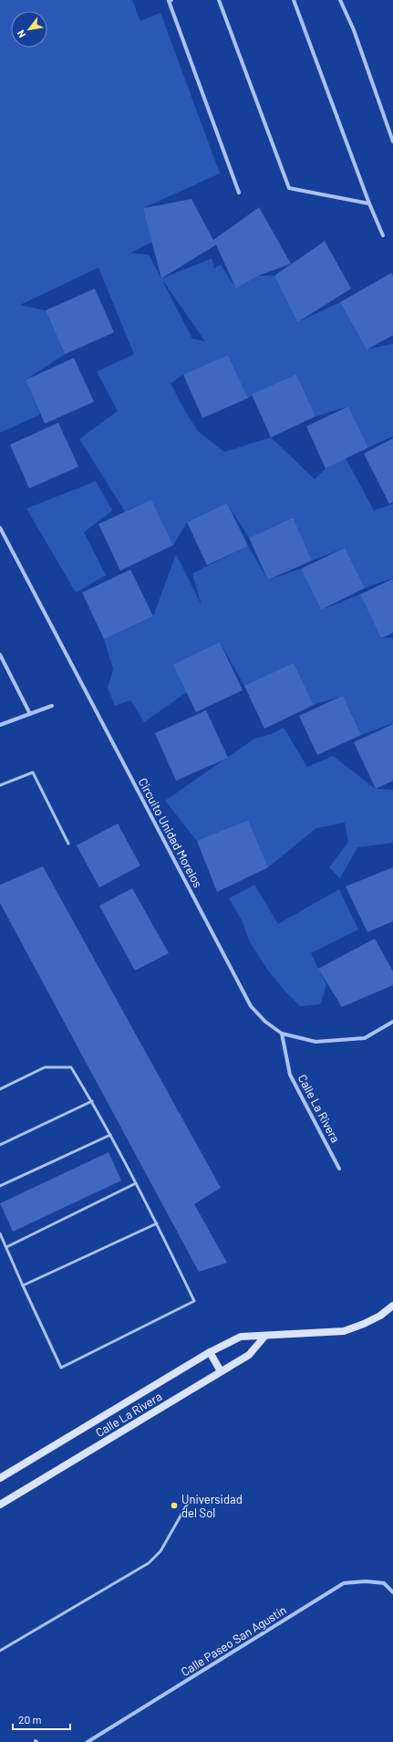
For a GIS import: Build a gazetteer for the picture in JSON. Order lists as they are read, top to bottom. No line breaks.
{"streets":{"street":["Circuito Unidad Morelos","Calle La Rivera","Calle Paseo San Agustín"]},"crossings":[["Circuito Unidad Morelos","Calle La Rivera"]],"places":["Universidad del Sol"],"scale_bar":"20 m","north":"bottom left"}
